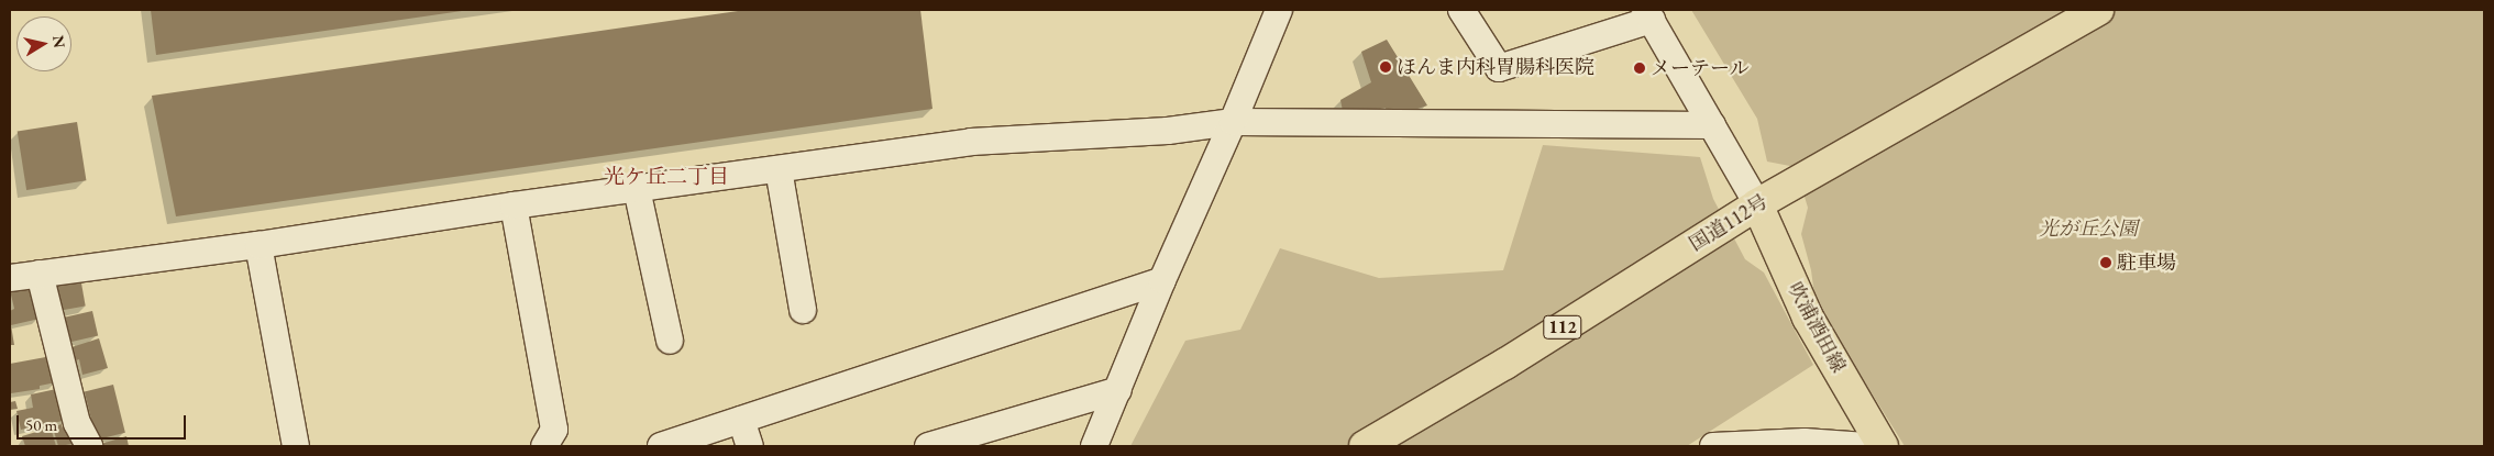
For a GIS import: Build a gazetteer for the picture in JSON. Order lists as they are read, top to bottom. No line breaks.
{"streets":{"main road":["国道112号","112","吹浦酒田線"]},"crossings":[["国道112号","吹浦酒田線"]],"districts":["光ケ丘二丁目"],"parks":["光が丘公園"],"places":["ほんま内科胃腸科医院","メーテール","駐車場"],"scale_bar":"50 m","north":"right"}
